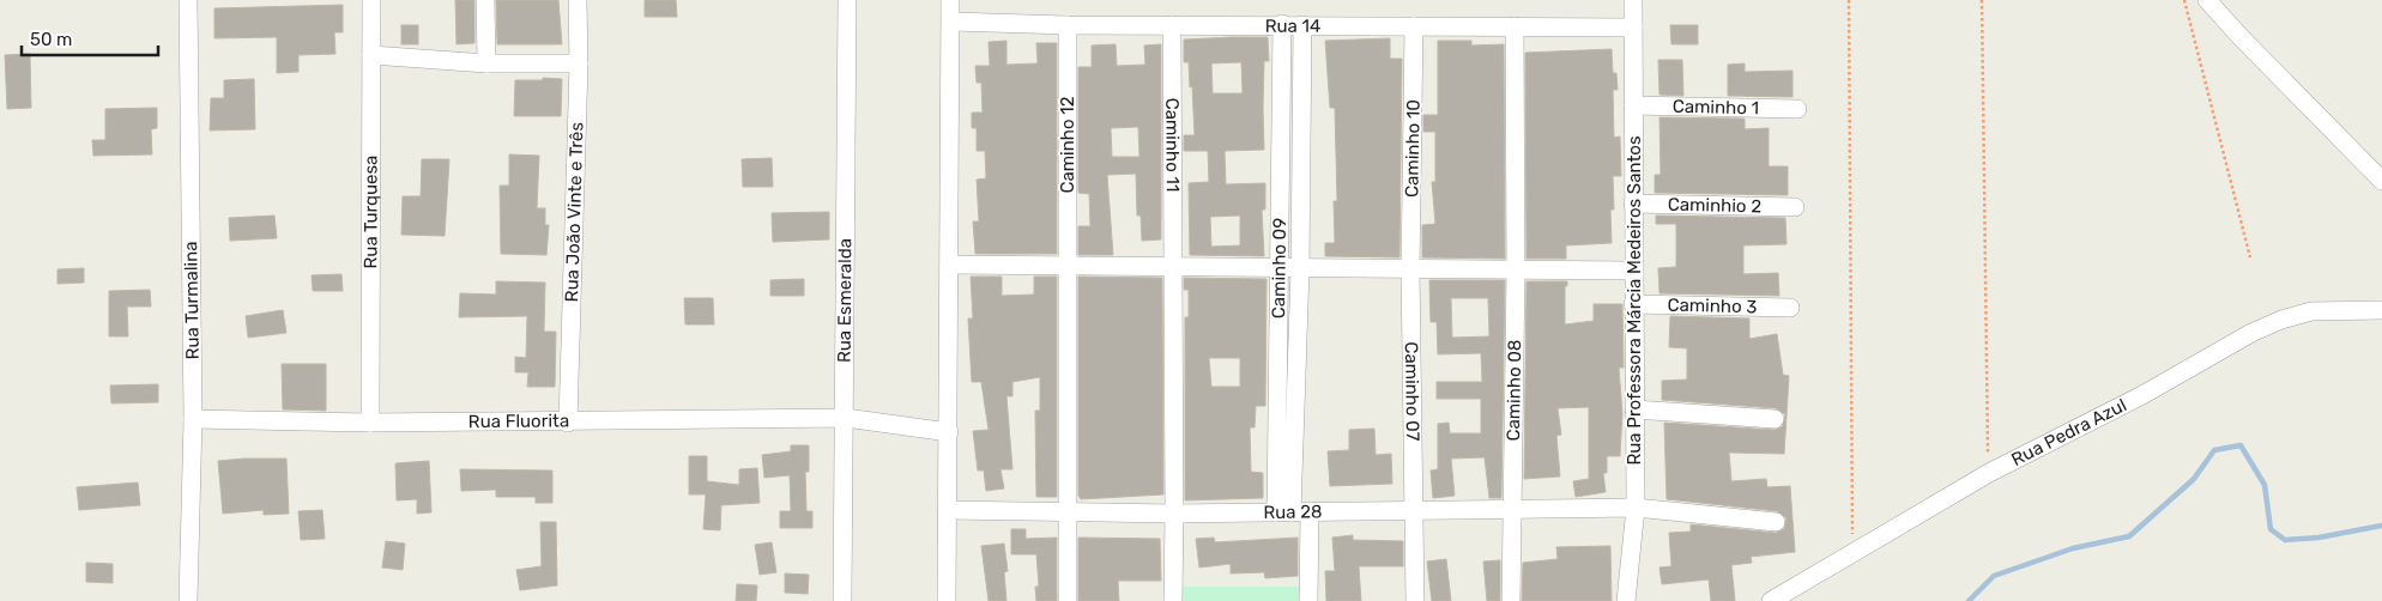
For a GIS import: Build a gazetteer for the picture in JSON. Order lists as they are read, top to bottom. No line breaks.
{"streets":{"street":["Rua 14","Caminho 1","Caminho 12","Caminho 11","Caminho 10","Caminhio 2","Rua João Vinte e Três","Rua Turquesa","Caminho 09","Rua Turmalina","Rua Esmeralda","Rua Professora Márcia Medeiros Santos","Caminho 3","Caminho 08","Caminho 07","Rua Fluorita","Rua Pedra Azul","Rua 28"]},"crossings":[["Rua 14","Caminho 12"],["Rua 14","Caminho 11"],["Rua 14","Caminho 10"],["Rua 14","Caminho 09"],["Rua 14","Rua Professora Márcia Medeiros Santos"],["Caminho 1","Rua Professora Márcia Medeiros Santos"],["Caminho 12","Rua 28"],["Caminho 11","Rua 28"],["Caminho 10","Caminho 07"],["Caminhio 2","Rua Professora Márcia Medeiros Santos"],["Rua João Vinte e Três","Rua Fluorita"],["Rua Turquesa","Rua Fluorita"],["Caminho 09","Rua 28"],["Rua Turmalina","Rua Fluorita"],["Rua Esmeralda","Rua Fluorita"],["Rua Professora Márcia Medeiros Santos","Caminho 3"],["Rua Professora Márcia Medeiros Santos","Rua 28"],["Caminho 08","Rua 28"],["Caminho 07","Rua 28"]],"scale_bar":"50 m"}
